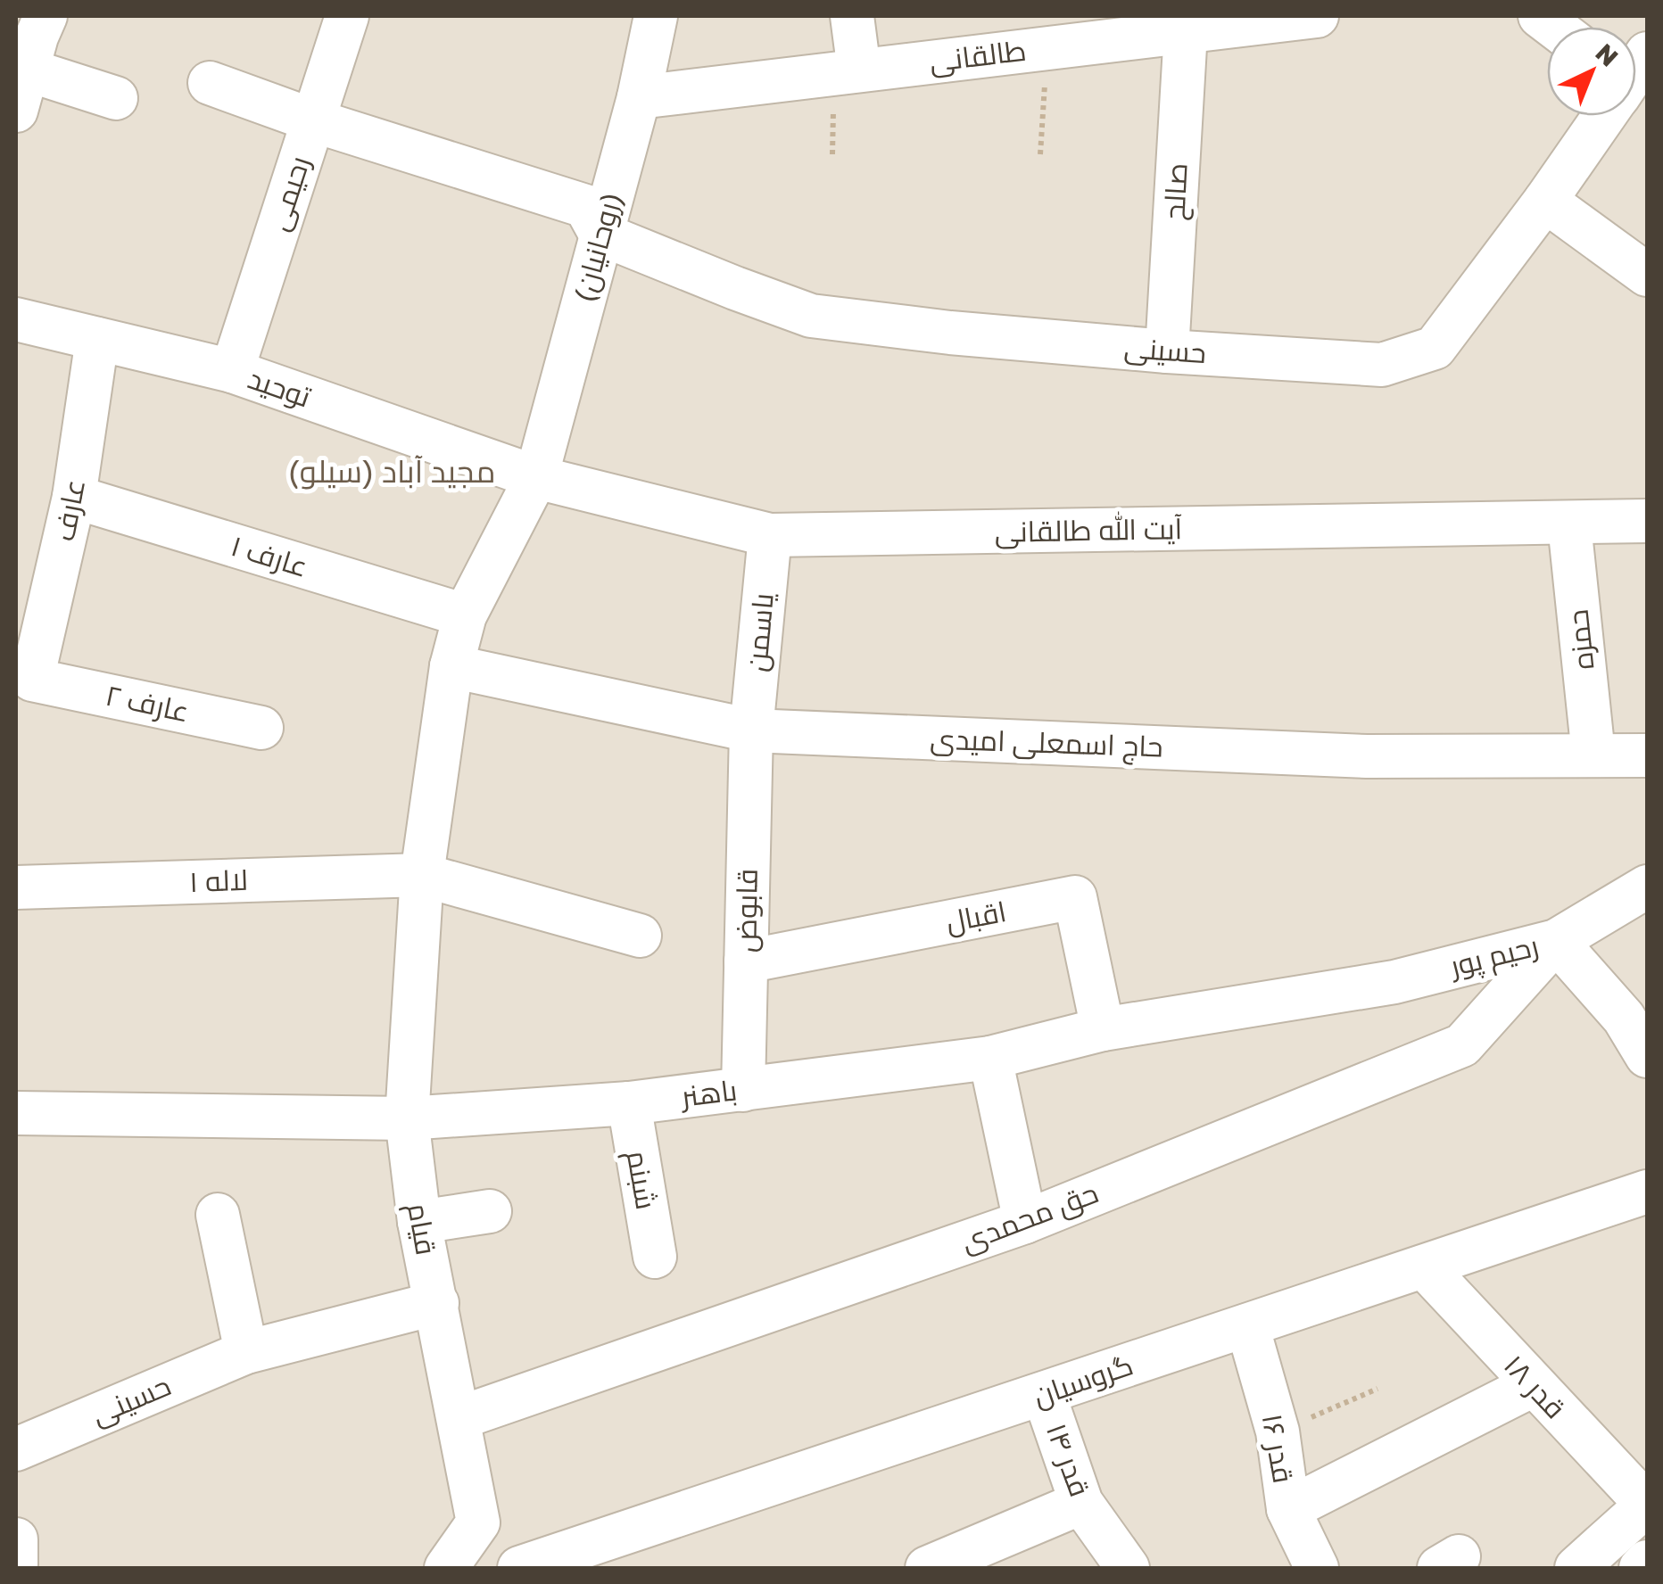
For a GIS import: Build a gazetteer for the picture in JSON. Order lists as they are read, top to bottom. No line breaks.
{"streets":{"street":["طالقانی","صالح","رحیمی","(روحانیان)","حسینی","توحید","عارف","آیت الله طالقانی","عارف ۱","یاسمن","حمزه","عارف ۲","حاج اسمعلی امیدی","لاله ۱","قابوض","اقبال","رحیم پور","باهنر","شبنم","حق محمدی","قیام","گروسیان","قدر ۱۸","قدر ۱۶","قدر ۱۴"]},"crossings":[["طالقانی","صالح"],["طالقانی","(روحانیان)"],["صالح","حسینی"],["رحیمی","توحید"],["(روحانیان)","حسینی"],["(روحانیان)","توحید"],["(روحانیان)","آیت الله طالقانی"],["حسینی","قیام"],["توحید","عارف"],["توحید","آیت الله طالقانی"],["عارف","عارف ۱"],["عارف","عارف ۲"],["آیت الله طالقانی","یاسمن"],["آیت الله طالقانی","حمزه"],["یاسمن","حاج اسمعلی امیدی"],["یاسمن","قابوض"],["حمزه","حاج اسمعلی امیدی"],["حاج اسمعلی امیدی","قابوض"],["لاله ۱","قیام"],["قابوض","اقبال"],["قابوض","باهنر"],["اقبال","باهنر"],["رحیم پور","باهنر"],["رحیم پور","حق محمدی"],["باهنر","شبنم"],["باهنر","قیام"],["حق محمدی","قیام"],["گروسیان","قدر ۱۸"],["گروسیان","قدر ۱۶"],["گروسیان","قدر ۱۴"]],"districts":["(مجید آباد (سیلو"],"north":"top right"}
